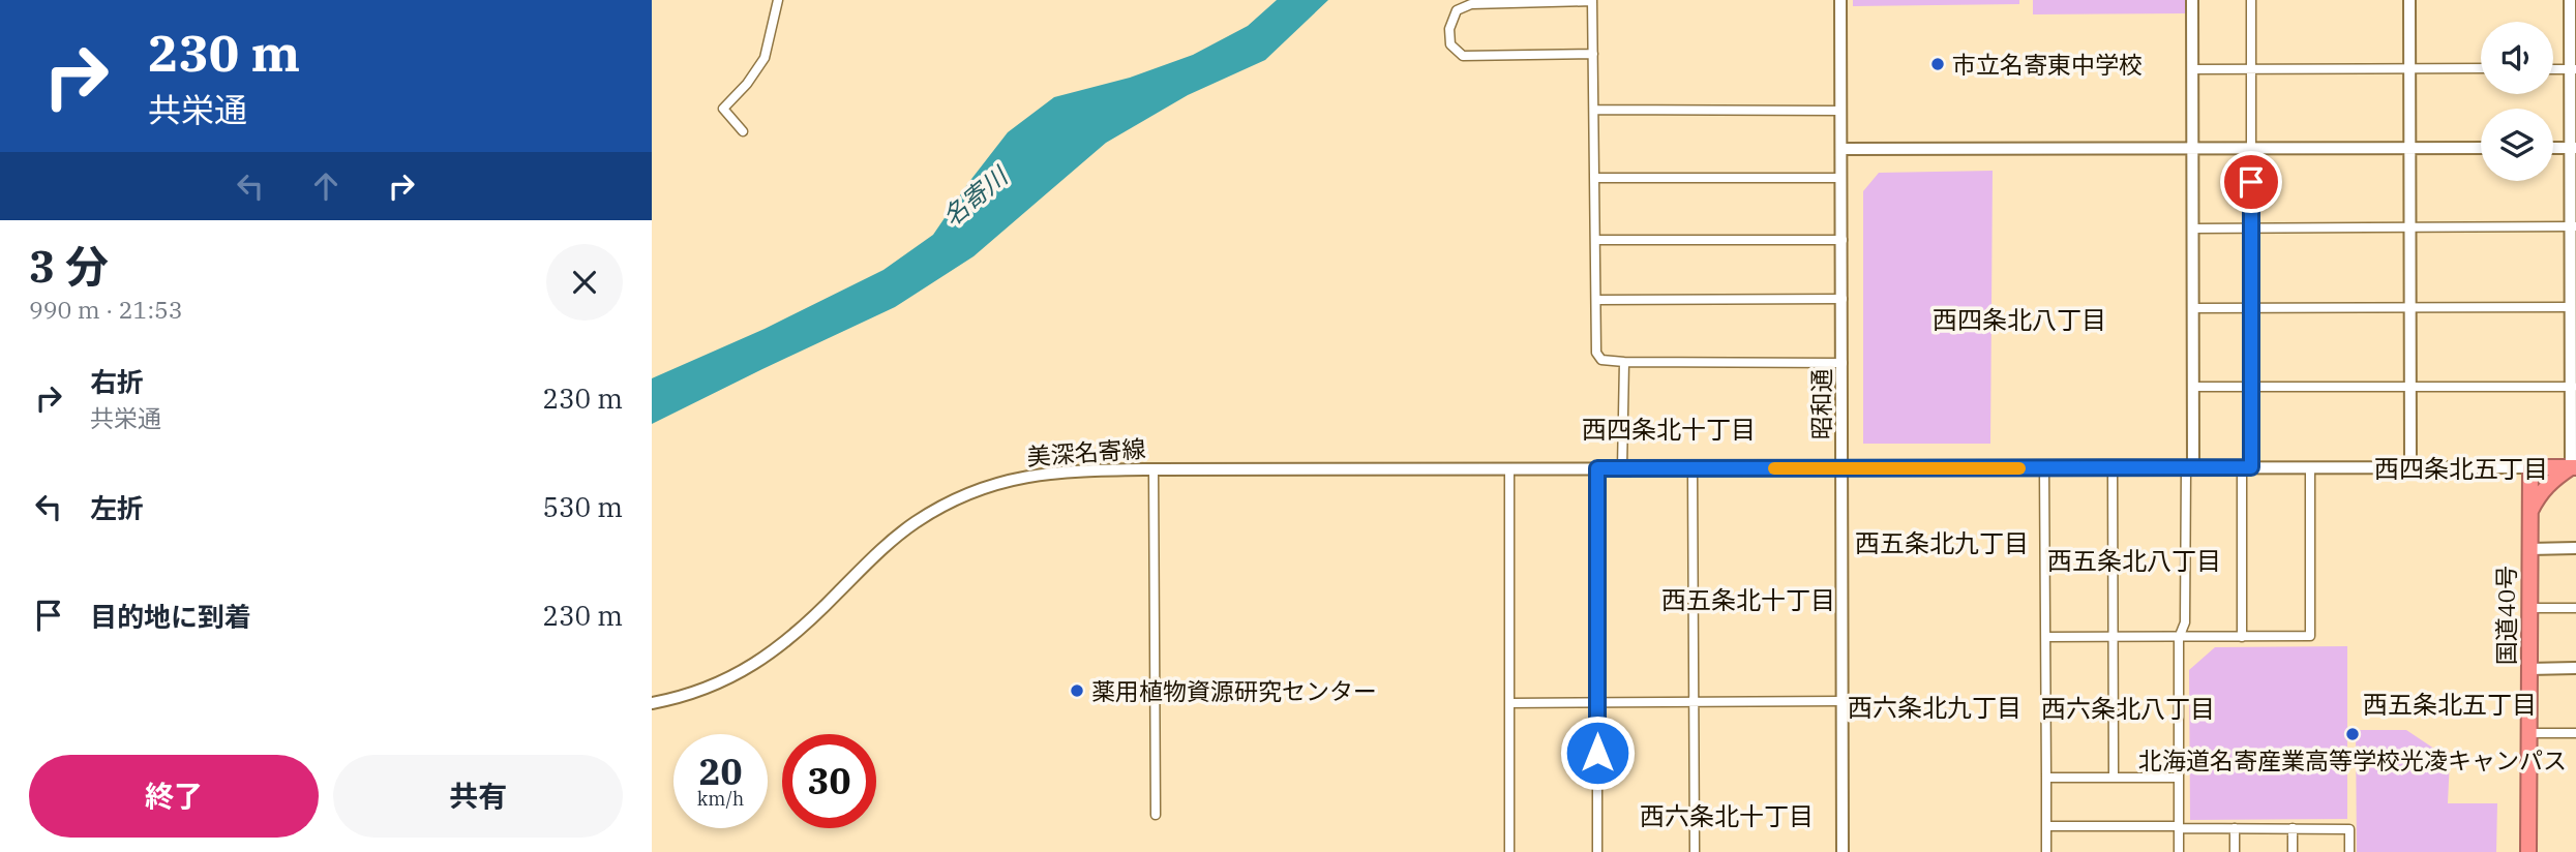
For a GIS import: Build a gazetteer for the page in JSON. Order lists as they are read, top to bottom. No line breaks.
{"streets":{"highway":["国道40号"],"street":["昭和通","美深名寄線"]},"crossings":[["昭和通","美深名寄線"],["美深名寄線","国道40号"]],"districts":["西四条北八丁目","西四条北十丁目","西四条北五丁目","西五条北九丁目","西五条北八丁目","西五条北十丁目","西五条北五丁目","西六条北九丁目","西六条北八丁目","西六条北十丁目"],"water":["名寄川"],"places":["市立名寄東中学校","薬用植物資源研究センター","北海道名寄産業高等学校光凌キャンパス"],"page":{"turn":["230 m","共栄通"],"heading":["3 分","990 m · 21:53"],"list":[{"name":"右折","note":"共栄通","value":"230 m"},{"name":"左折","value":"530 m"},{"name":"目的地に到着","value":"230 m"}],"speed":"20 km/h","limit":"30","buttons":["終了","共有"]}}
